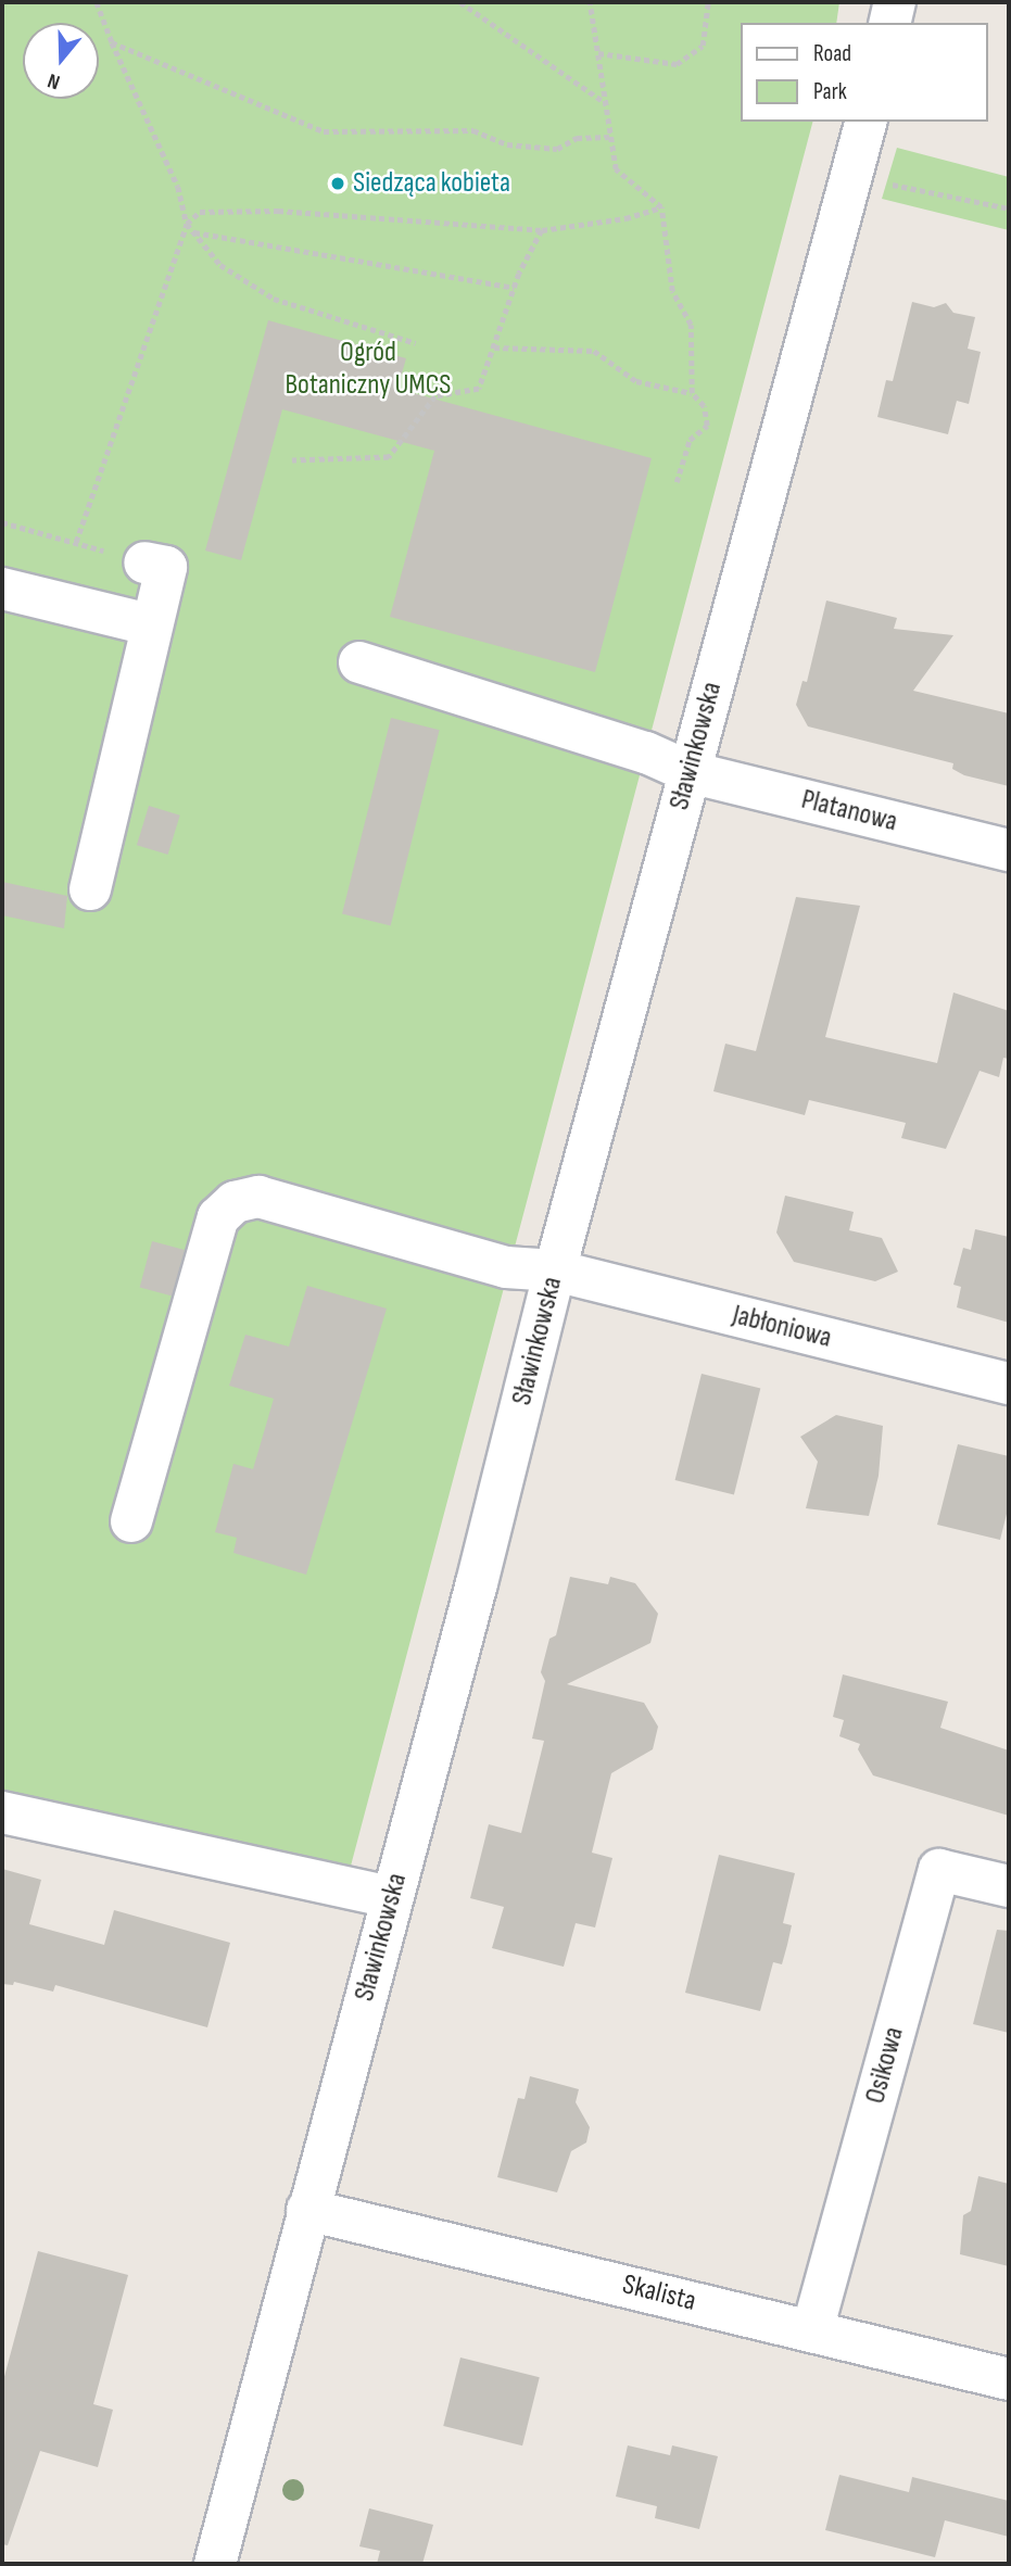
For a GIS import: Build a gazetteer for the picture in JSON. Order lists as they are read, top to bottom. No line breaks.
{"streets":{"street":["Sławinkowska","Platanowa","Jabłoniowa","Osikowa","Skalista"]},"crossings":[["Sławinkowska","Platanowa"],["Sławinkowska","Jabłoniowa"],["Sławinkowska","Skalista"],["Osikowa","Skalista"]],"parks":["Ogród Botaniczny UMCS"],"places":["Siedząca kobieta"],"legend":["Road","Park"],"north":"bottom"}
